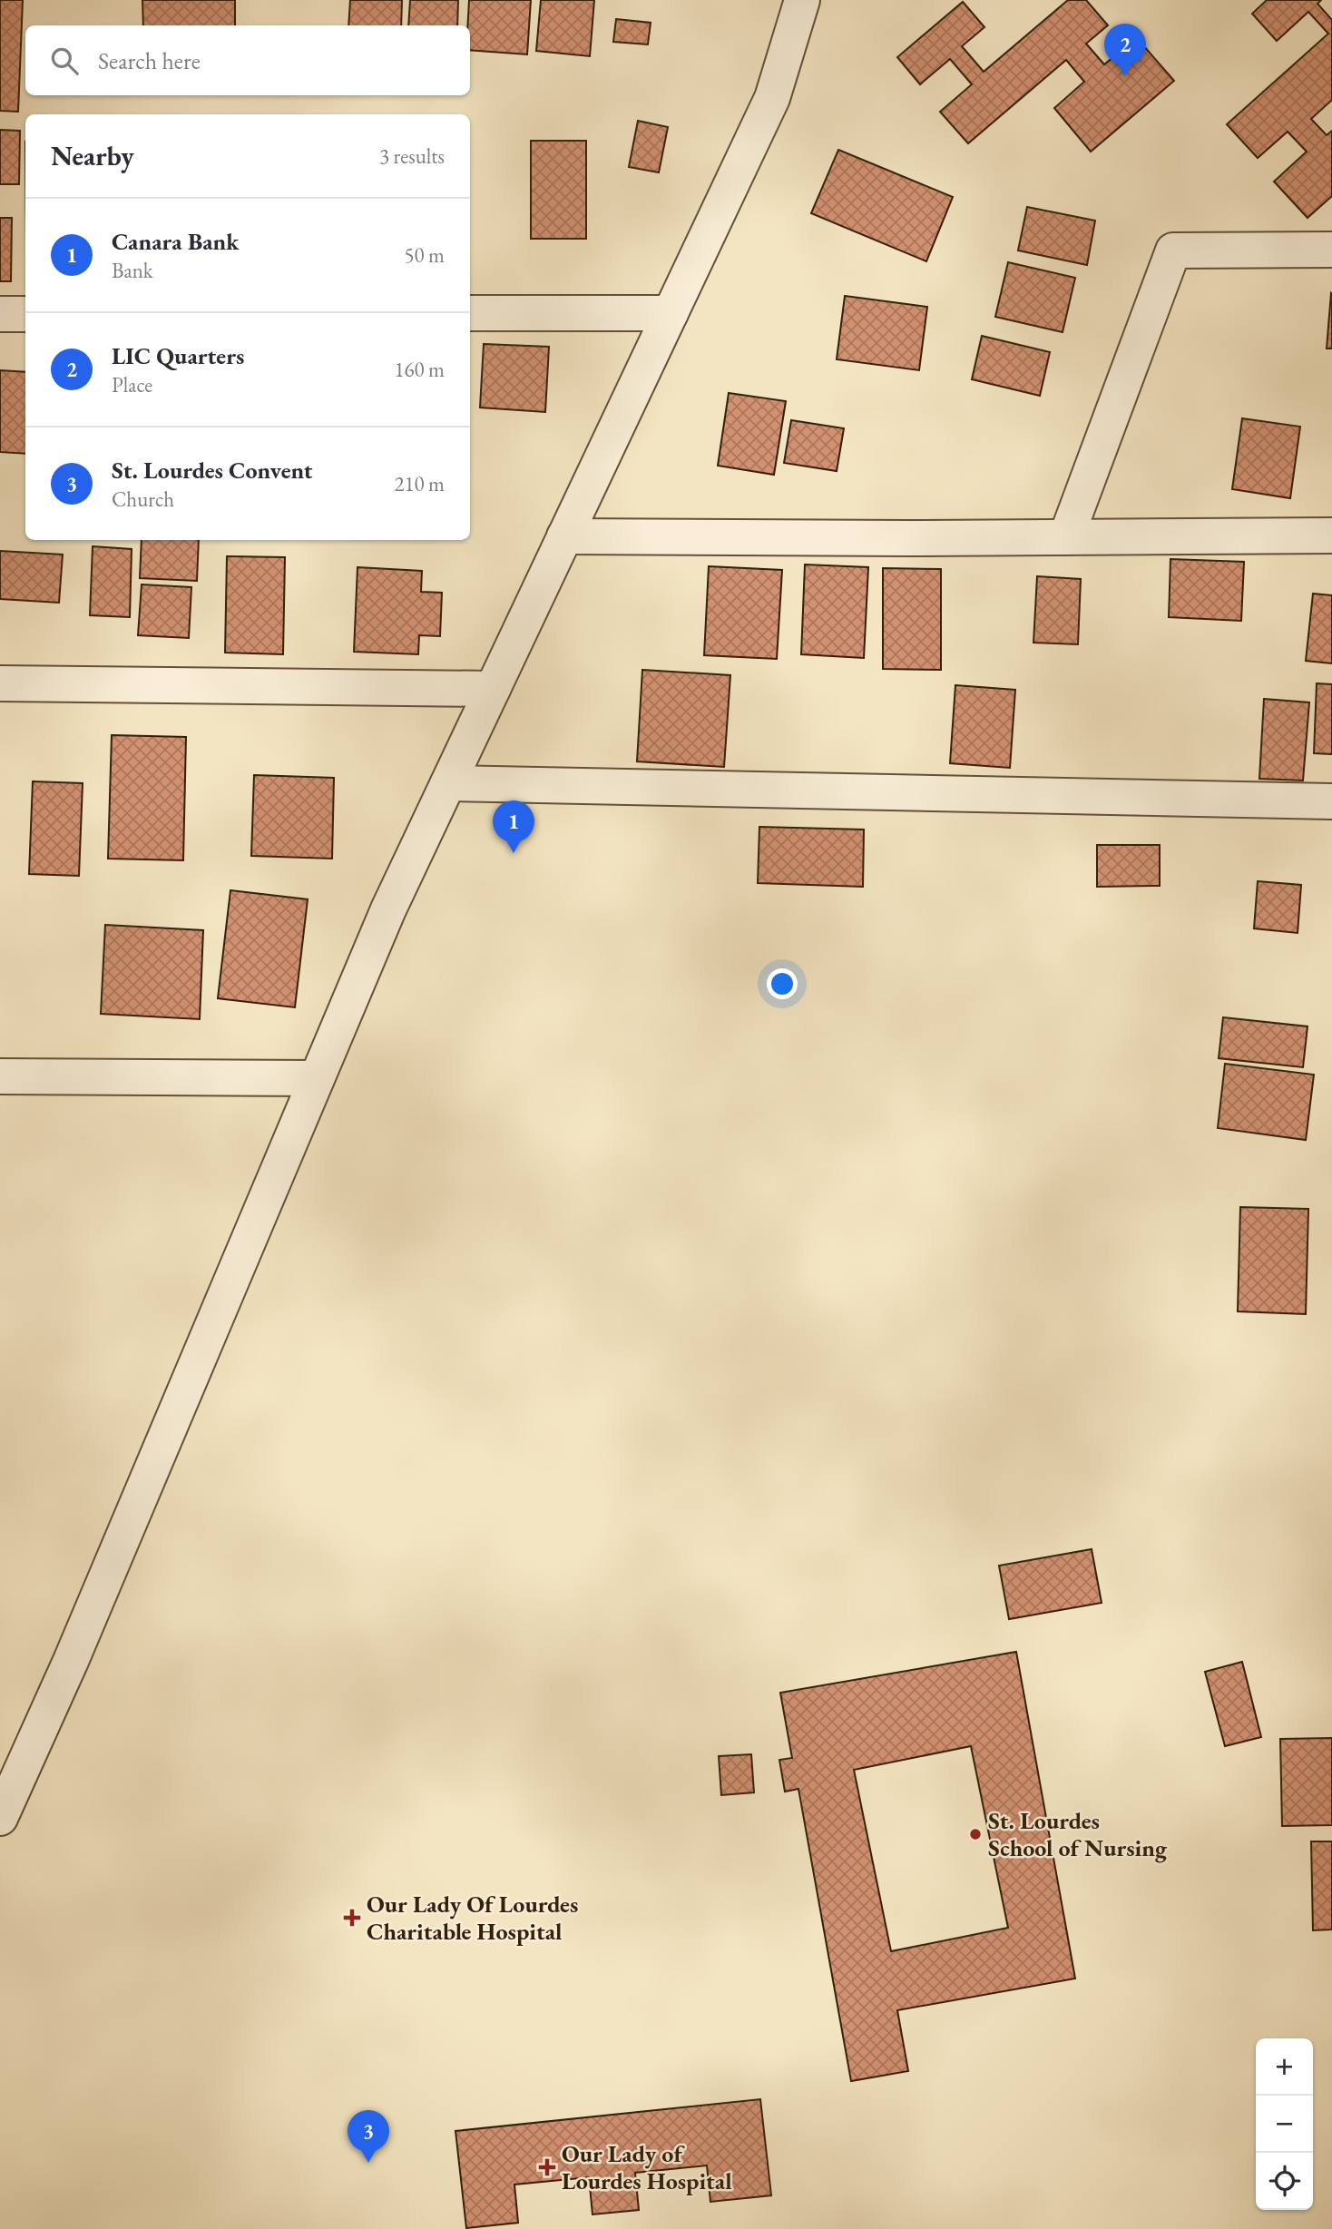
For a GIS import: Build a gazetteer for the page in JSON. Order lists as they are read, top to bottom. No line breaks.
{"places":{"other":["St. Lourdes School of Nursing"],"health":["Our Lady Of Lourdes Charitable Hospital","Our Lady of Lourdes Hospital"]},"page":{"pins":["2","1","3"],"search":"Search here","heading":["Nearby","3 results"],"list":[{"mark":"1","name":"Canara Bank","note":"Bank","value":"50 m"},{"mark":"2","name":"LIC Quarters","note":"Place","value":"160 m"},{"mark":"3","name":"St. Lourdes Convent","note":"Church","value":"210 m"}],"map_buttons":["+","−"]}}
